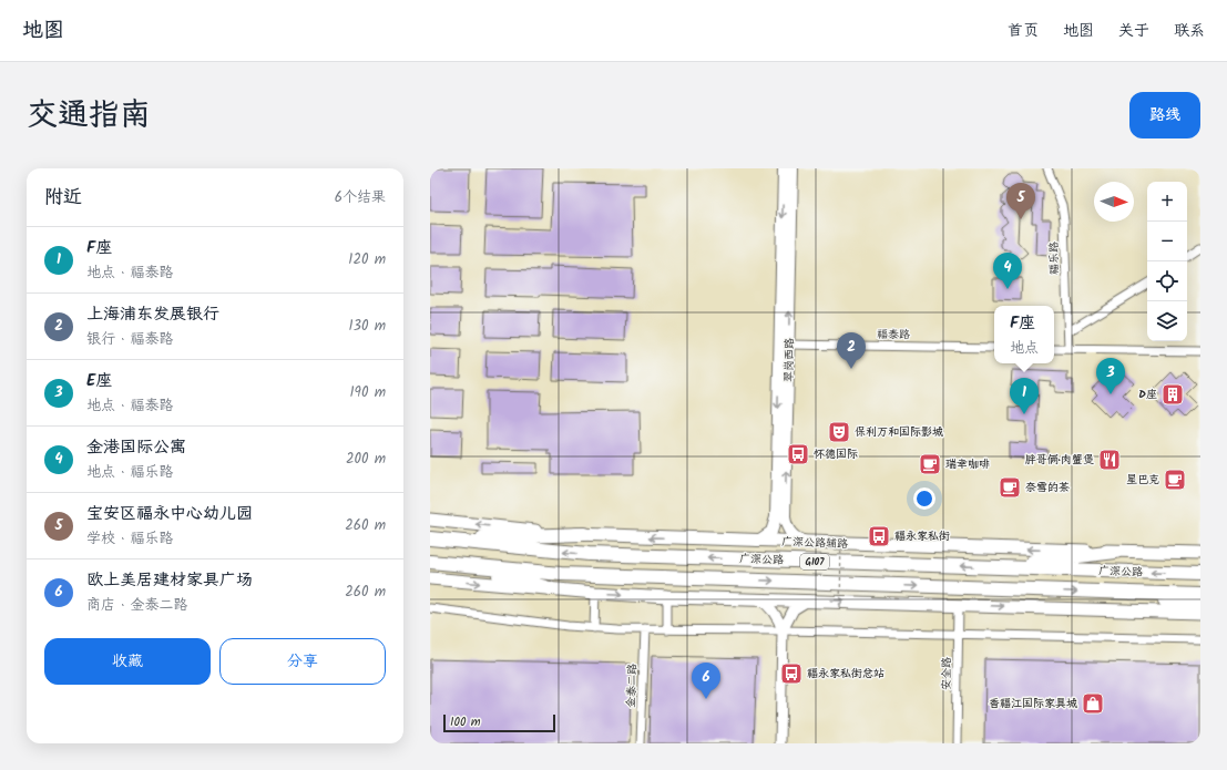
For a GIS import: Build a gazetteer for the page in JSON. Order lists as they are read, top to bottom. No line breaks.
{"streets":{"highway":["广深公路","G107"],"main road":["翠岗西路","广深公路辅路"],"street":["福乐路","福泰路","安全路","金泰二路"]},"crossings":[["福泰路","翠岗西路"],["翠岗西路","广深公路辅路"]],"places":{"building":["D座"],"theatre":["保利万和国际影城"],"bus stop":["怀德国际","福永家私街","福永家私街总站"],"restaurant":["胖哥俩·肉蟹煲"],"cafe":["瑞幸咖啡","星巴克","奈雪的茶"],"shop":["香福江国际家具城"]},"scale_bar":"100 m","north":"right","page":{"header":"地图","nav":["首页","地图","关于","联系"],"title":"交通指南","buttons":["路线",["收藏","分享"]],"heading":["附近","6个结果"],"map_buttons":["+","−"],"pins":["5","4","2","3","1","6"],"list":[{"mark":"1","name":"F座","note":"地点 · 福泰路","value":"120 m"},{"mark":"2","name":"上海浦东发展银行","note":"银行 · 福泰路","value":"130 m"},{"mark":"3","name":"E座","note":"地点 · 福泰路","value":"190 m"},{"mark":"4","name":"金港国际公寓","note":"地点 · 福乐路","value":"200 m"},{"mark":"5","name":"宝安区福永中心幼儿园","note":"学校 · 福乐路","value":"260 m"},{"mark":"6","name":"欧上美居建材家具广场","note":"商店 · 金泰二路","value":"260 m"}],"popup":["F座","地点"],"scale":"100 m"}}
